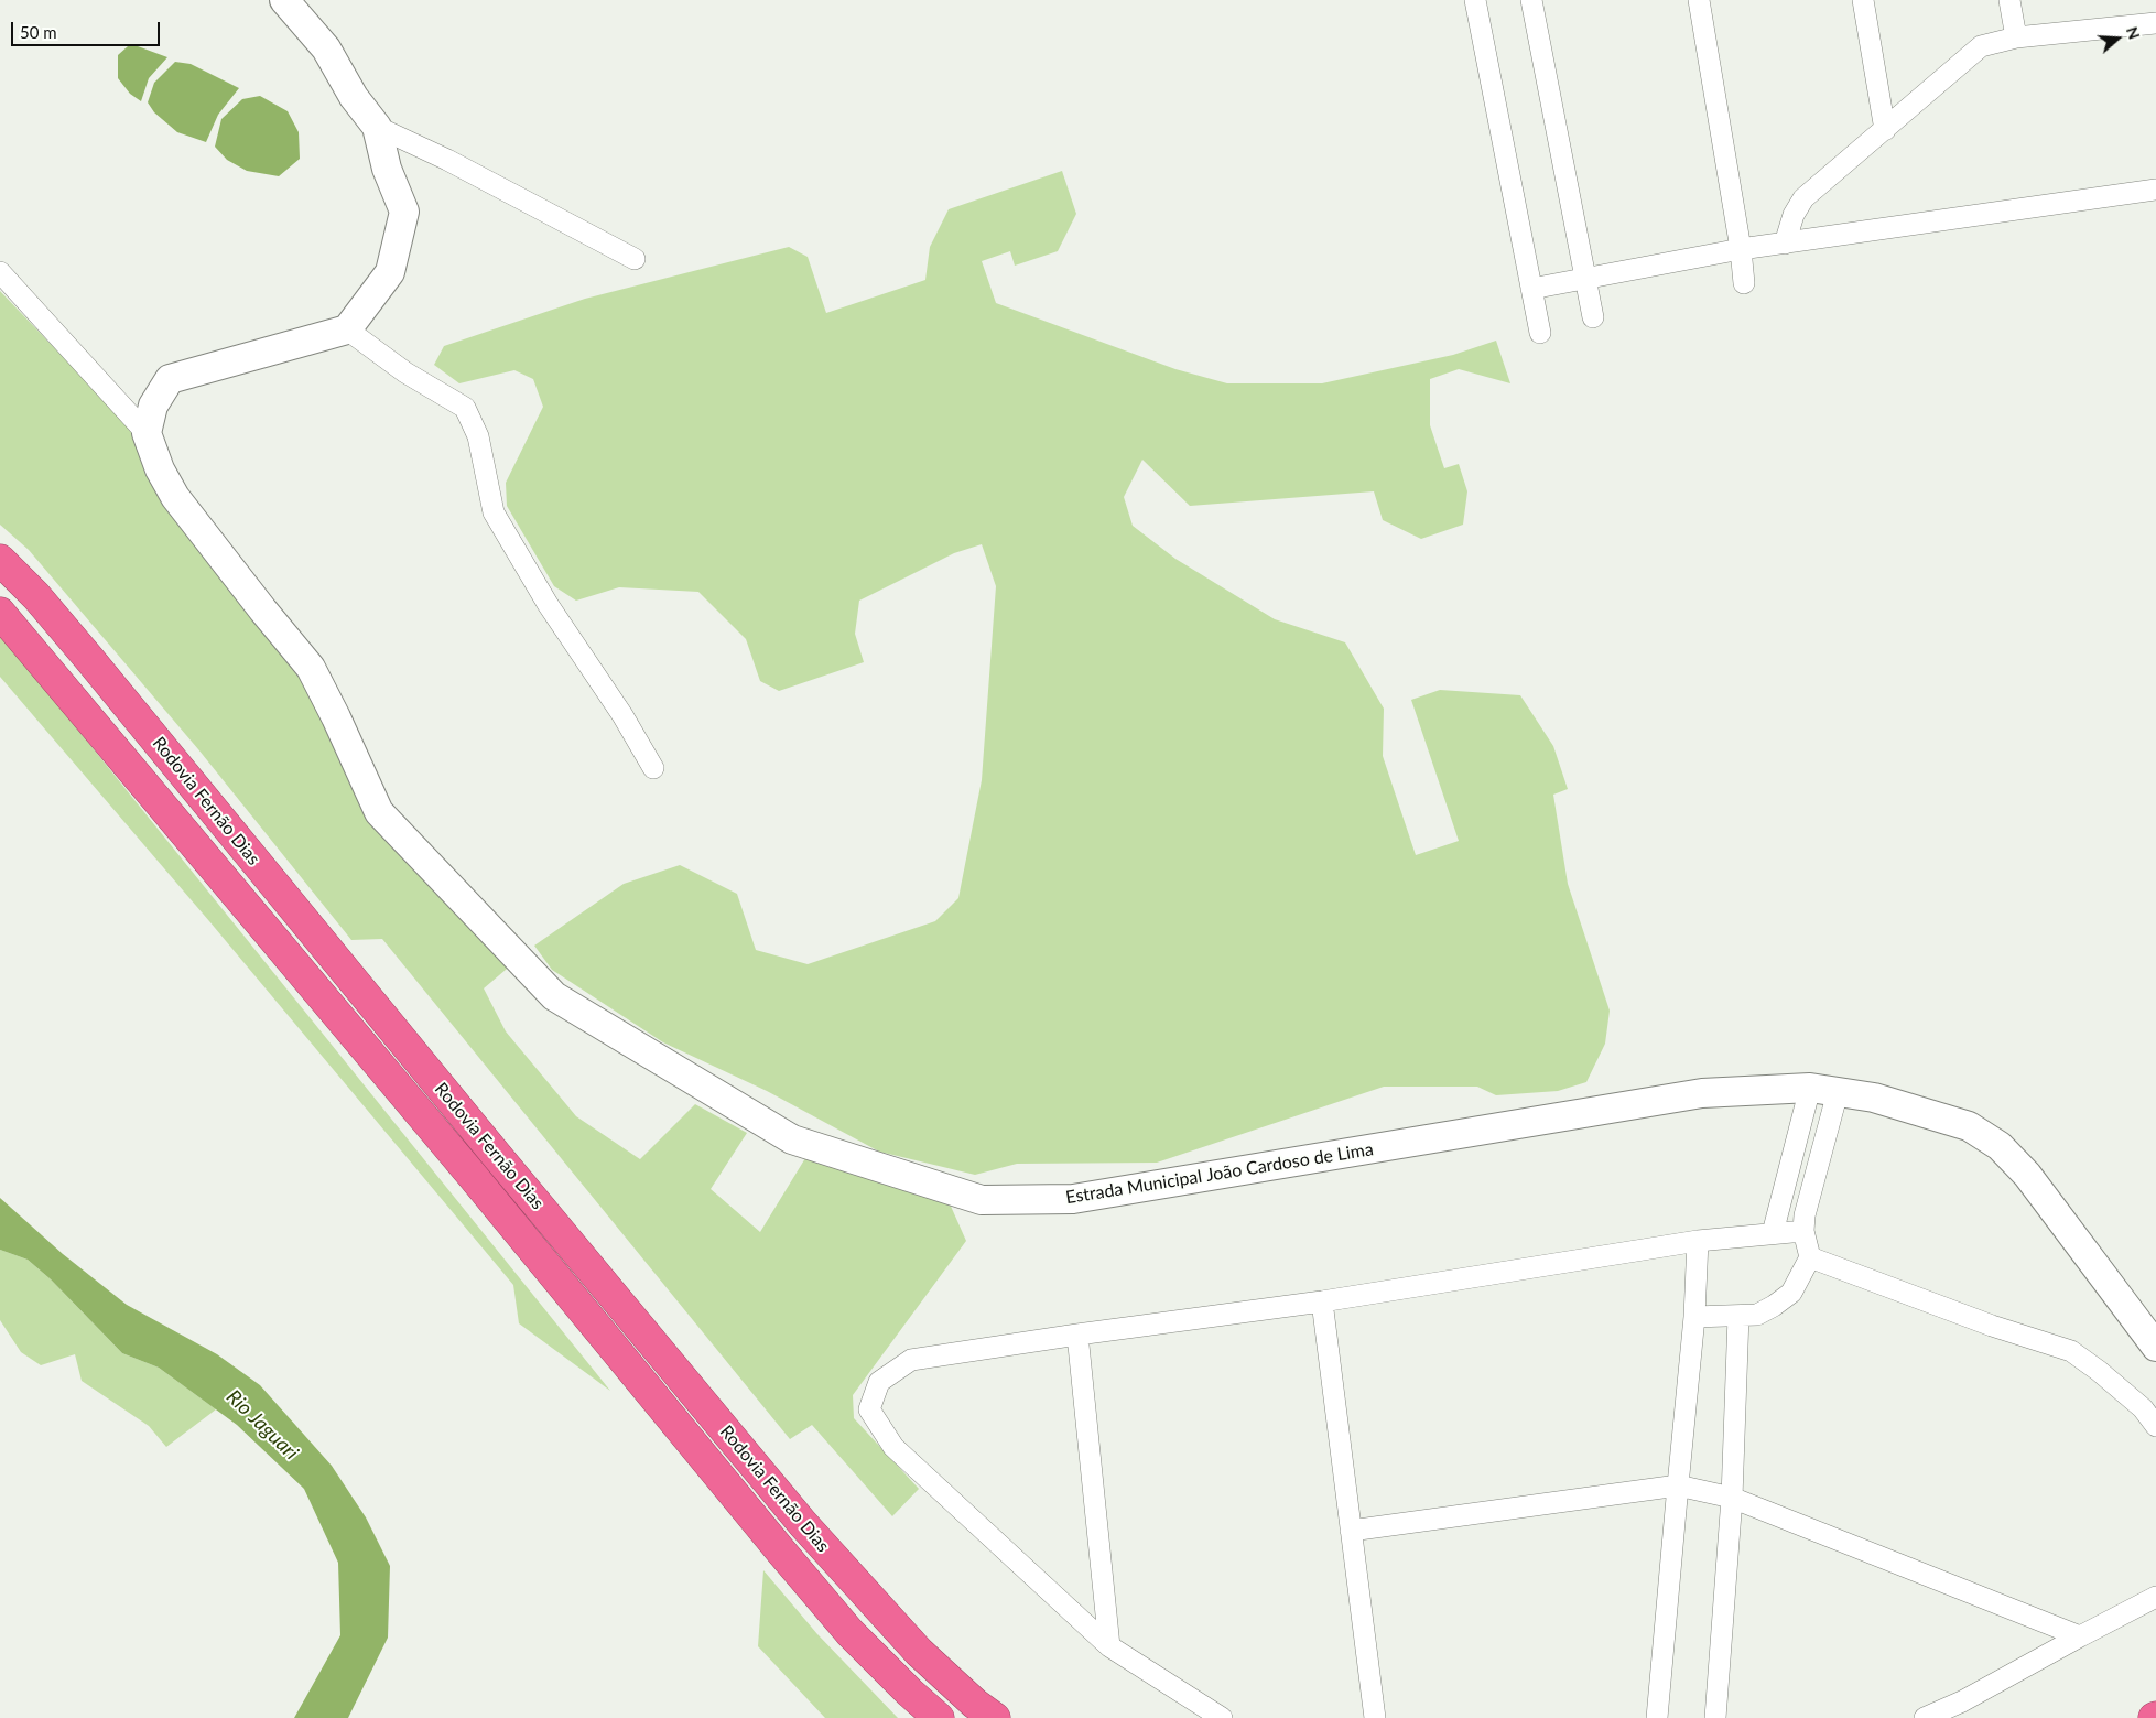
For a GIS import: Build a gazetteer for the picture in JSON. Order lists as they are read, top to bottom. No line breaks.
{"streets":{"highway":["Rodovia Fernão Dias"],"street":["Estrada Municipal João Cardoso de Lima"]},"water":["Rio Jaguari"],"scale_bar":"50 m","north":"right"}
